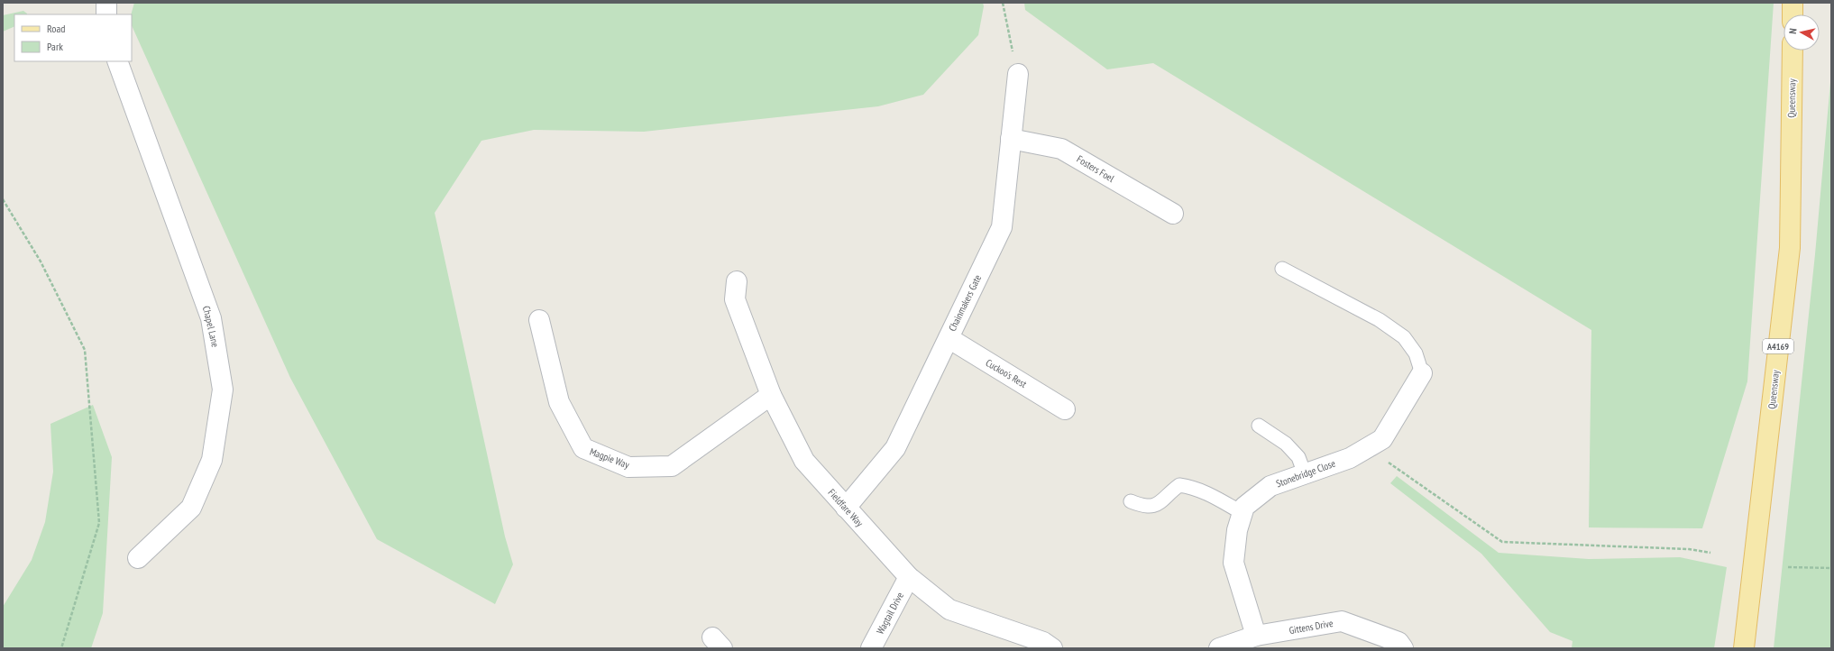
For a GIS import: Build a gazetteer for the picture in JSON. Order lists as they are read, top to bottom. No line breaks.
{"streets":{"main road":["Queensway","A4169"],"street":["Fosters Foel","Chainmakers Gate","Chapel Lane","Cuckoo's Rest","Magpie Way","Stonebridge Close","Fieldfare Way","Wagtail Drive","Gittens Drive"]},"crossings":[["Fosters Foel","Chainmakers Gate"],["Chainmakers Gate","Cuckoo's Rest"],["Chainmakers Gate","Fieldfare Way"],["Magpie Way","Fieldfare Way"],["Stonebridge Close","Gittens Drive"],["Fieldfare Way","Wagtail Drive"]],"legend":["Road","Park"],"north":"left"}
